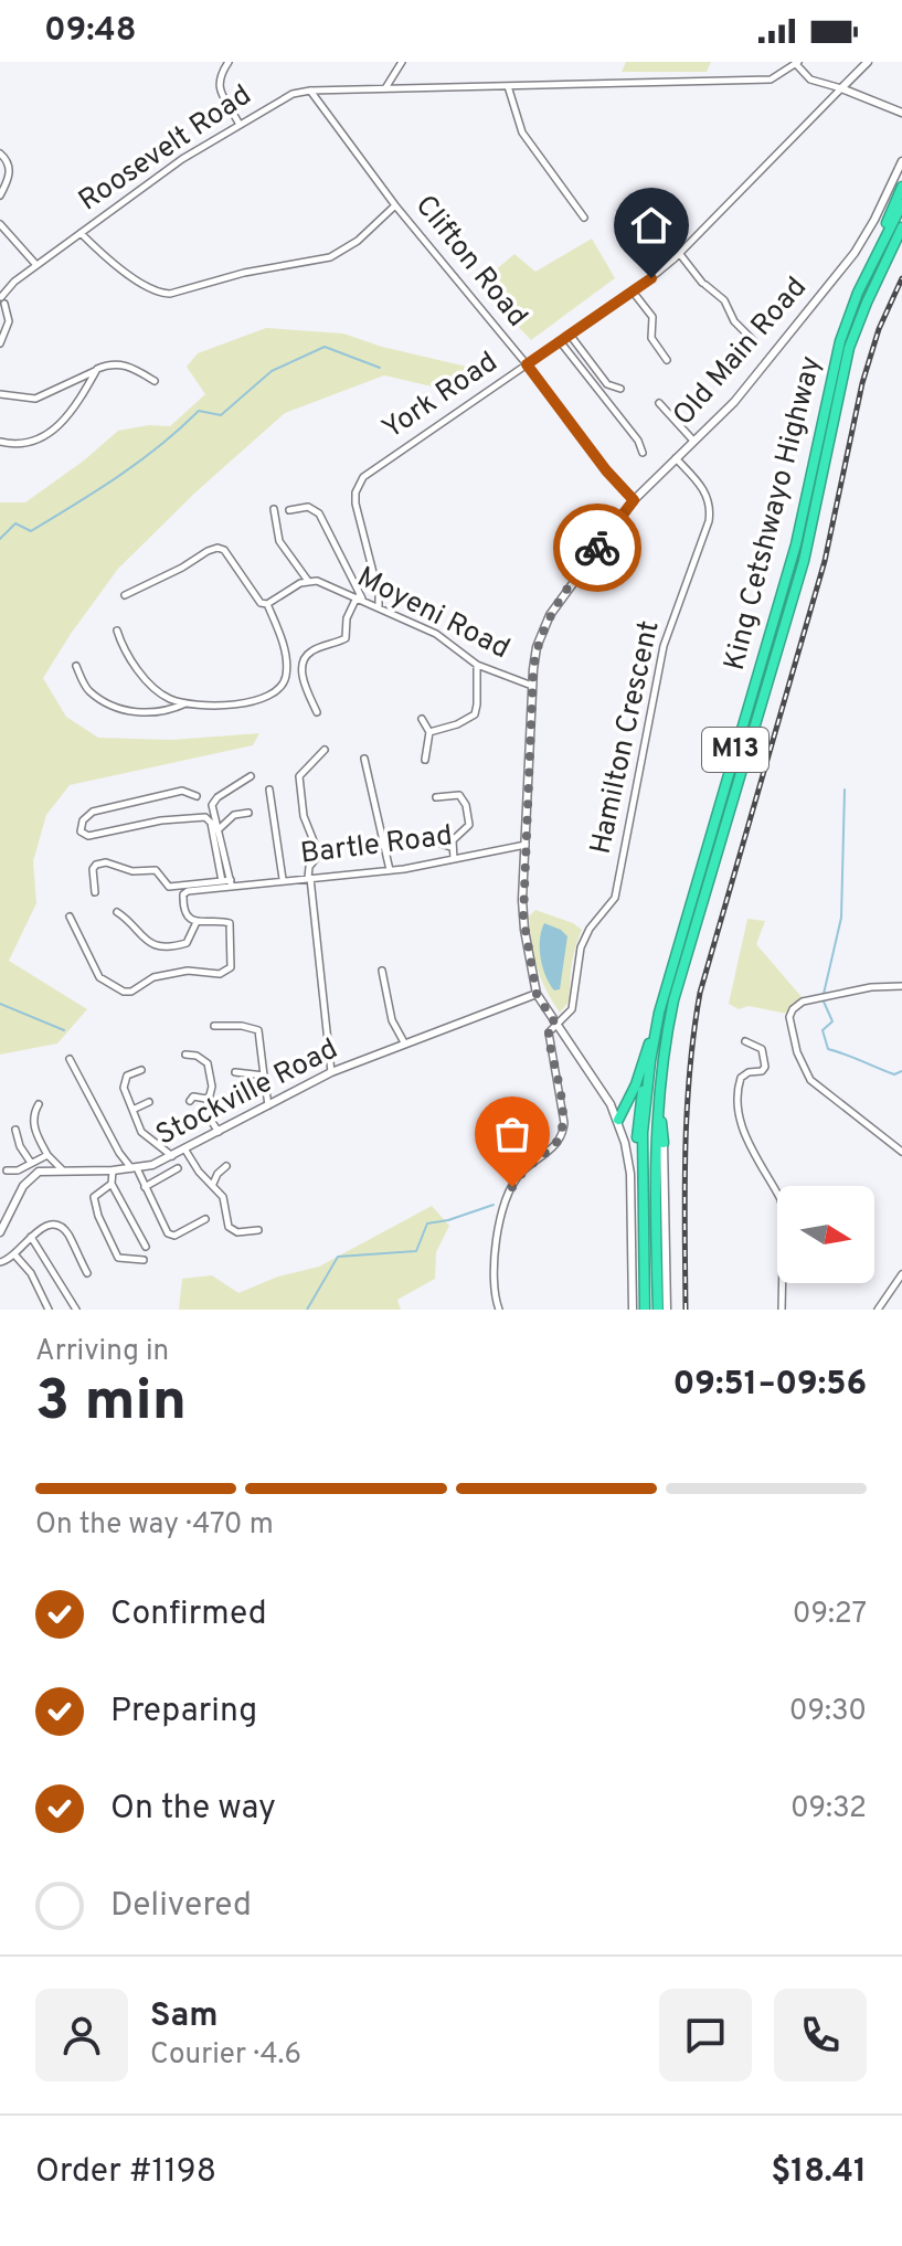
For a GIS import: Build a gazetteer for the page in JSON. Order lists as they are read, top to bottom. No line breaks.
{"streets":{"highway":["King Cetshwayo Highway","M13"],"street":["Roosevelt Road","Clifton Road","Old Main Road","York Road","Moyeni Road","Hamilton Crescent","Bartle Road","Stockville Road"]},"crossings":[["Roosevelt Road","Clifton Road"],["Clifton Road","Old Main Road"],["Clifton Road","York Road"],["Old Main Road","Moyeni Road"],["Old Main Road","Hamilton Crescent"],["Old Main Road","Bartle Road"],["Old Main Road","Stockville Road"],["York Road","Moyeni Road"]],"north":"right","page":{"status":"09:48","heading":["3 min","Arriving in","09:51–09:56"],"panel":["Sam","Courier · 4.6","Order #1198","$18.41"],"bar":"On the way · 470 m","list":[["Confirmed","09:27"],["Preparing","09:30"],["On the way","09:32"],"Delivered"]}}
